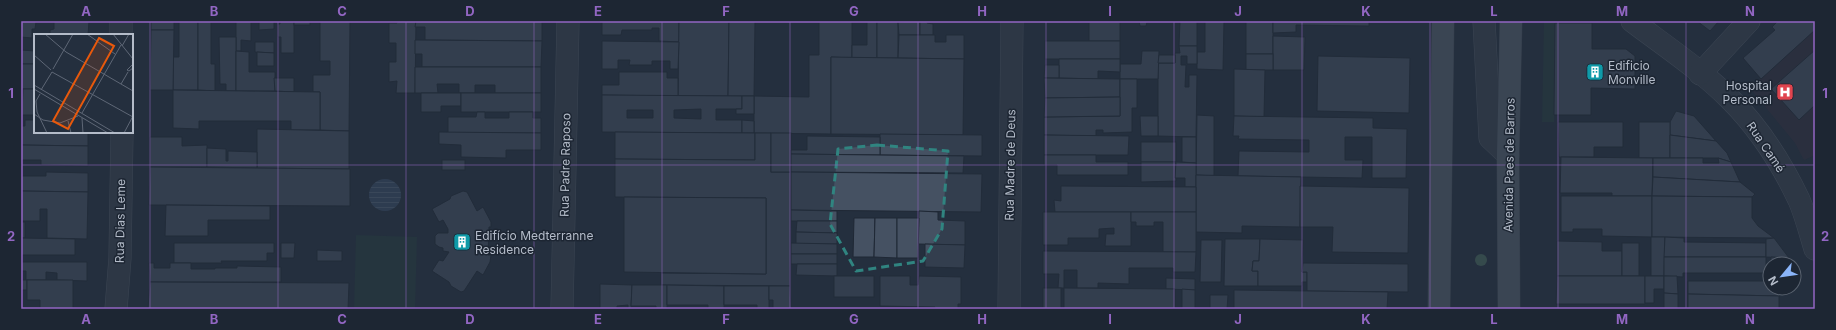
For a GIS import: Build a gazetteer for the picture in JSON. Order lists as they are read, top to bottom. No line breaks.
{"streets":{"main road":["Avenida Paes de Barros"],"street":["Rua Camé","Rua Padre Raposo","Rua Madre de Deus","Rua Dias Leme"]},"places":{"building":["Edificio Monville","Edifício Medterranne Residence"],"hospital":["Hospital Personal"]},"north":"bottom left","grid":{"columns":["A","B","C","D","E","F","G","H","I","J","K","L","M","N"],"rows":["1","2"]}}
